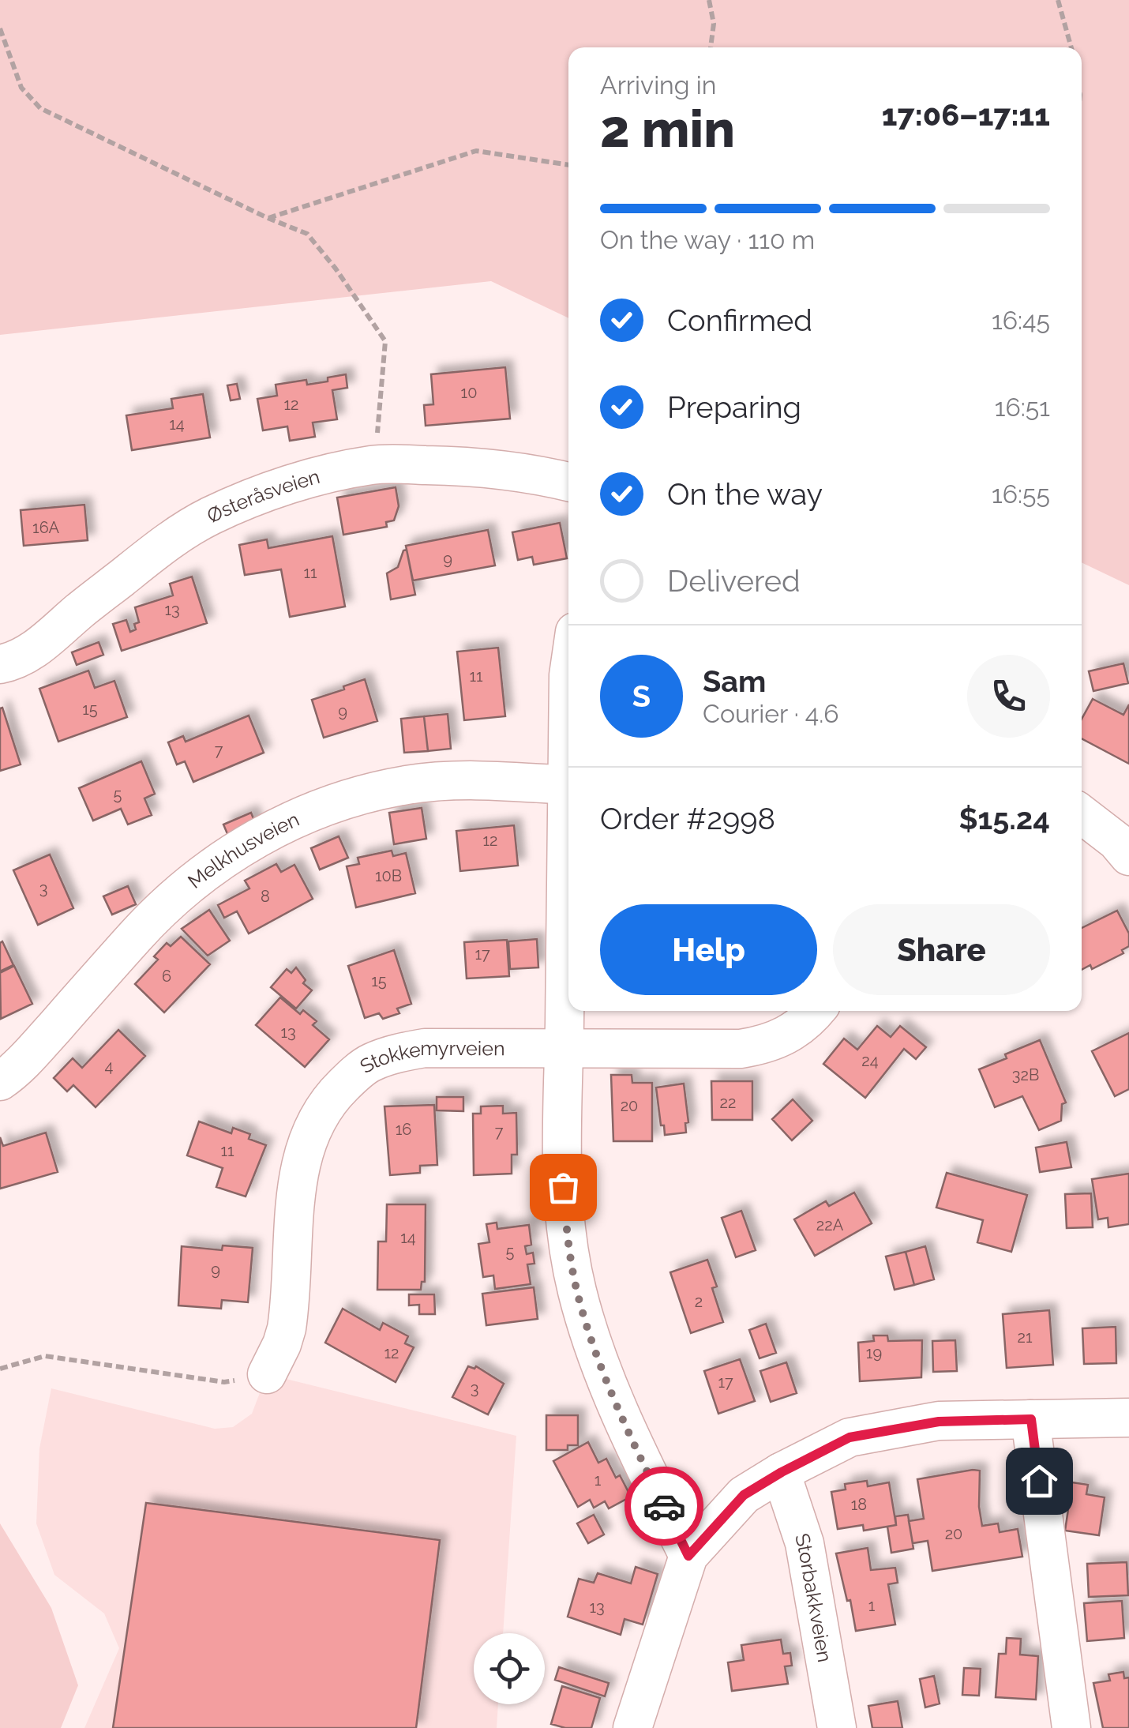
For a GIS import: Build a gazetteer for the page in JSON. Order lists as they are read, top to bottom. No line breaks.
{"streets":{"street":["Østeråsveien","Melkhusveien","Stokkemyrveien","Storbakkveien"]},"house_numbers":["10","12","14","16A","9","11","13","11","15","9","7","5","12","10B","3","8","17","6","15","13","24","4","32B","22","20","16","7","11","22A","14","5","9","2","21","12","19","17","3","1","18","20","1","13"],"page":{"heading":["2 min","Arriving in","17:06–17:11"],"panel":["Sam","Courier · 4.6","Order #2998","$15.24"],"bar":"On the way · 110 m","list":[["Confirmed","16:45"],["Preparing","16:51"],["On the way","16:55"],"Delivered"],"round":"S","buttons":["Help","Share"]}}
